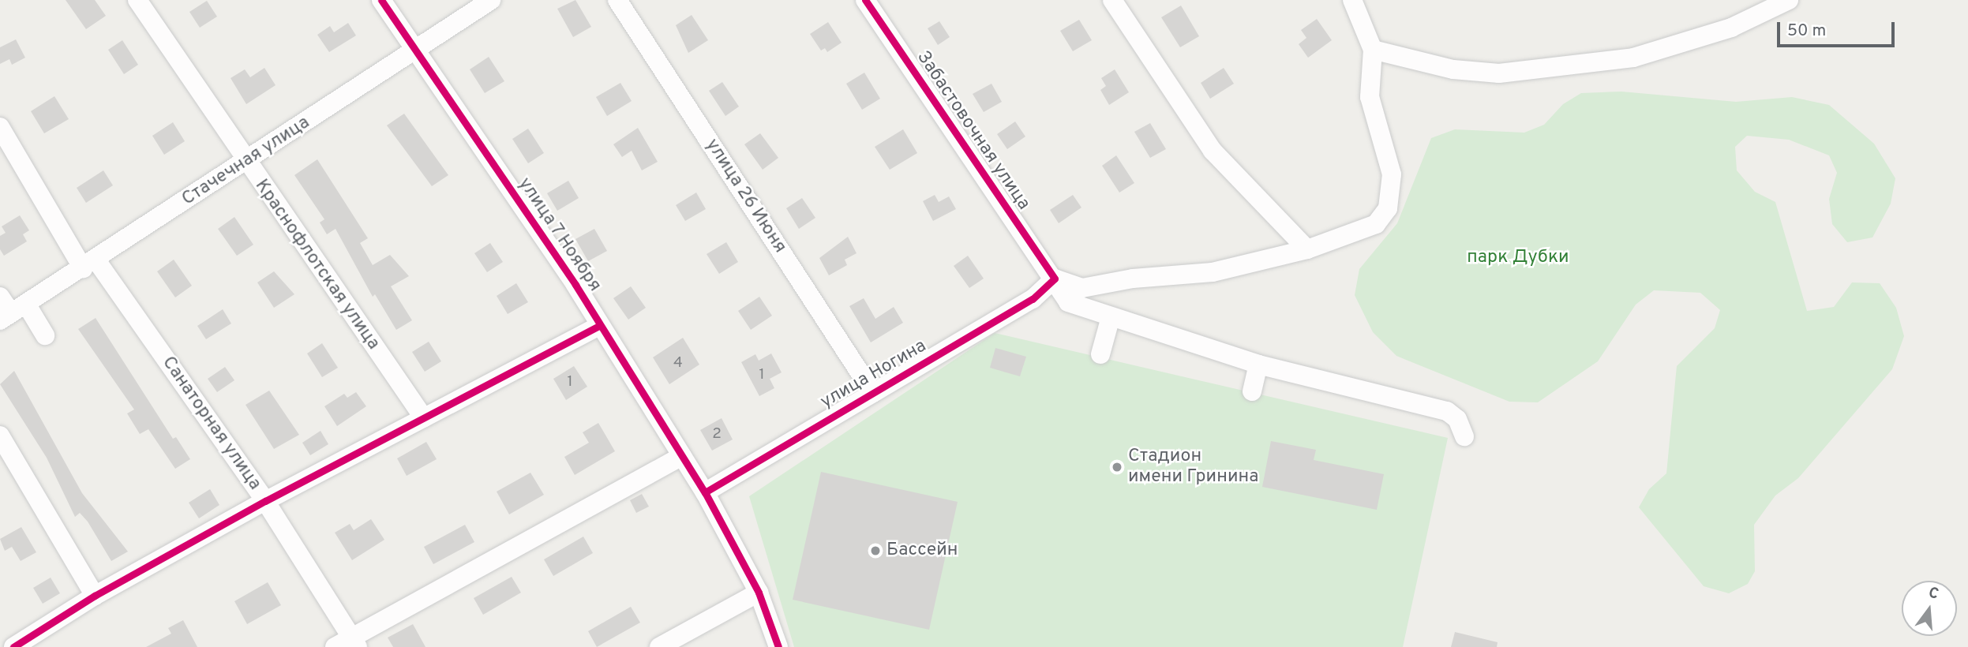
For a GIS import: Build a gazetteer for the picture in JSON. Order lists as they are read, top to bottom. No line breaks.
{"streets":{"street":["Забастовочная улица","Стачечная улица","улица 26 Июня","улица 7 Ноября","Краснофлотская улица","улица Ногина","Санаторная улица"]},"crossings":[["Забастовочная улица","улица Ногина"],["Стачечная улица","улица 7 Ноября"],["Стачечная улица","Краснофлотская улица"],["Стачечная улица","Санаторная улица"],["улица 26 Июня","улица Ногина"],["улица 7 Ноября","улица Ногина"]],"parks":["парк Дубки"],"places":["Стадион имени Гринина","Бассейн"],"house_numbers":["4","1","1","2"],"scale_bar":"50 m","north":"top"}
